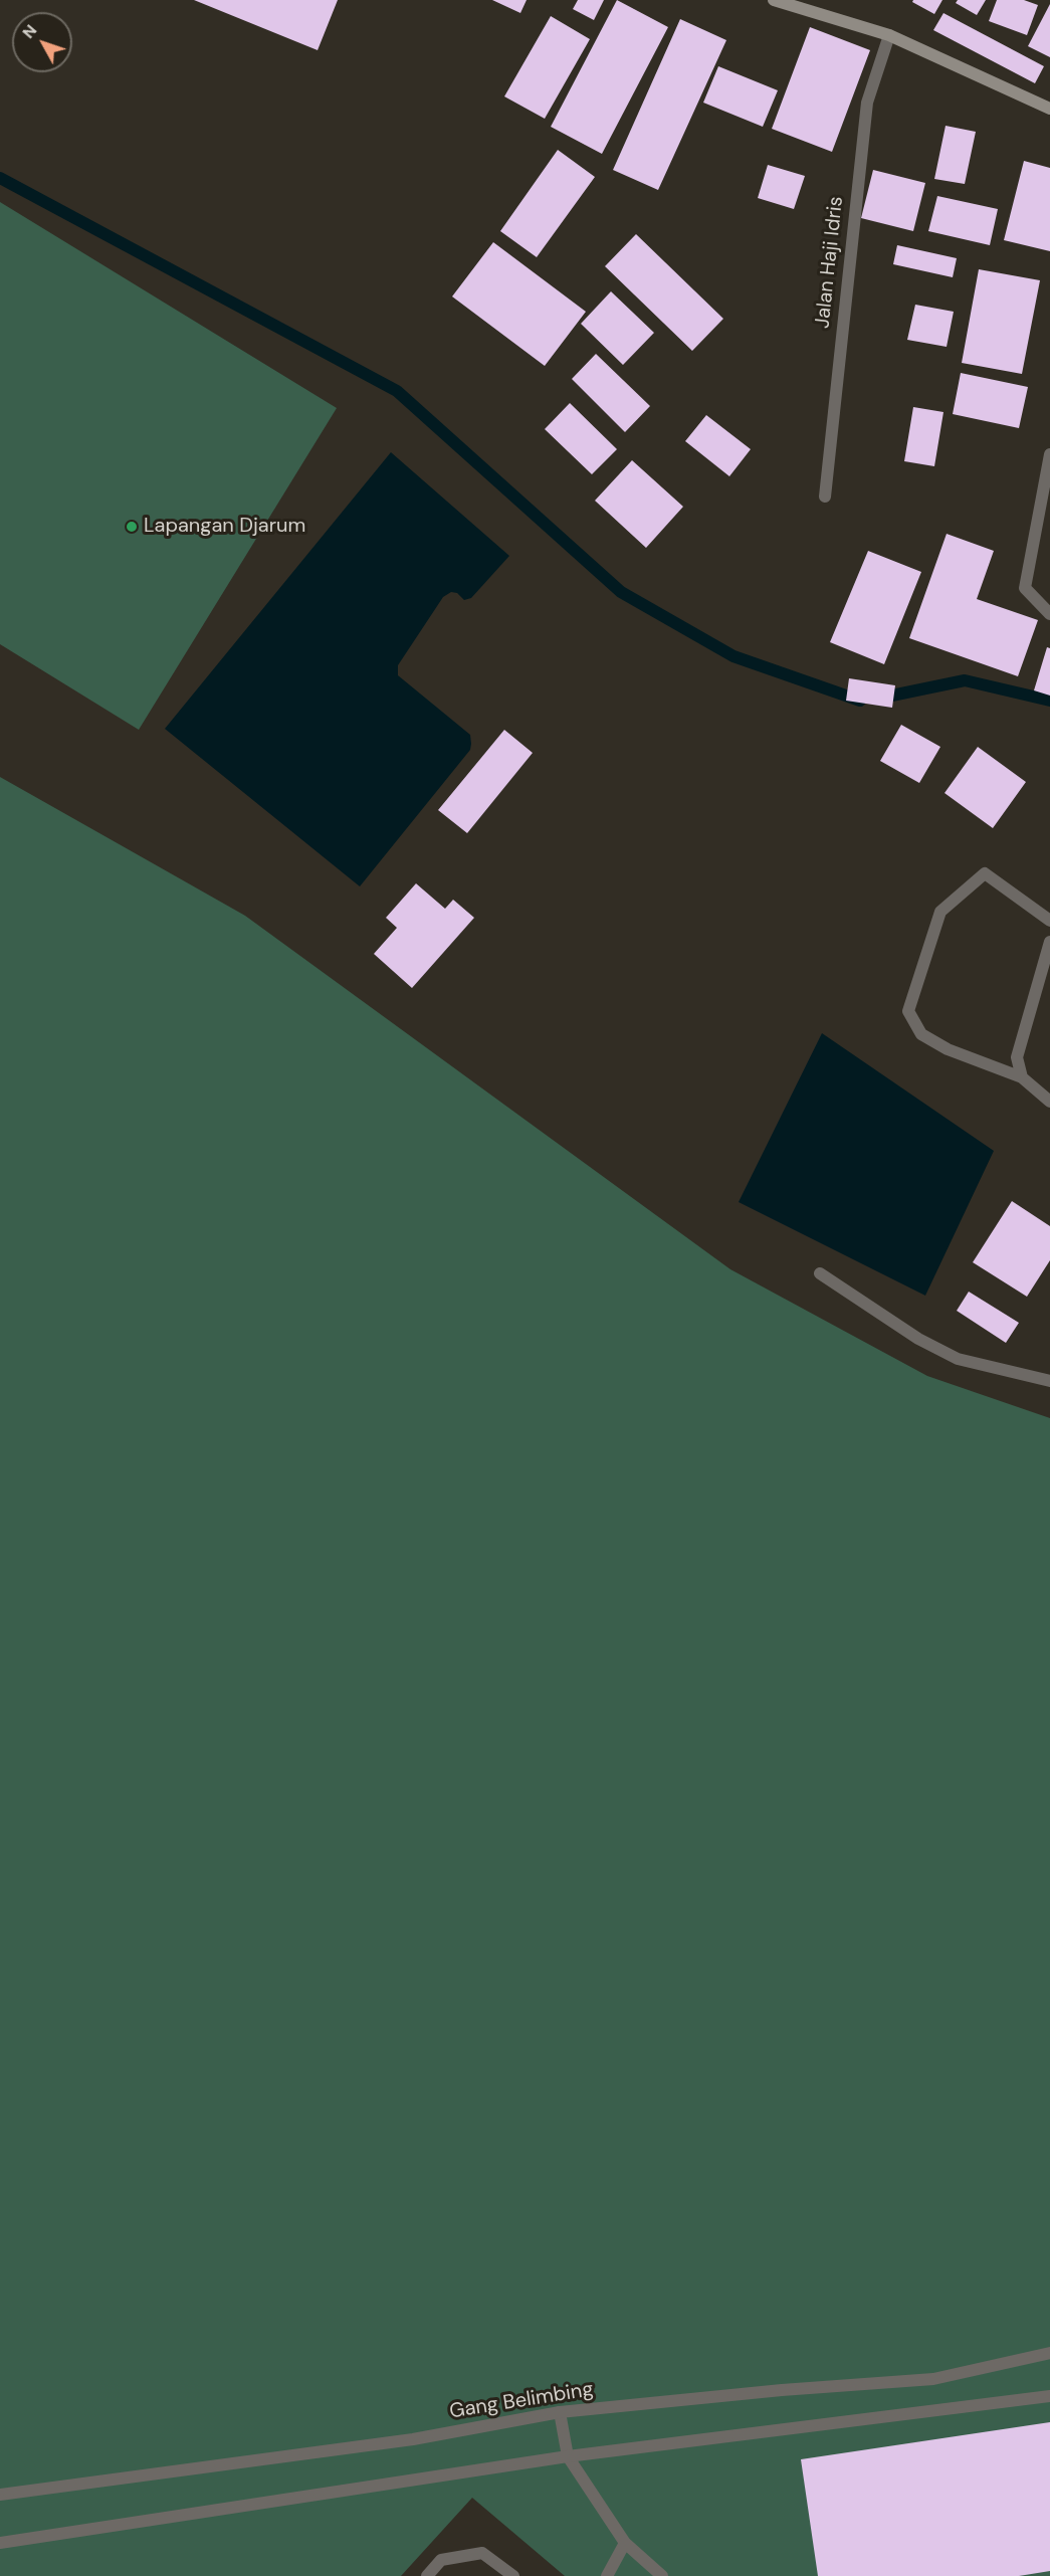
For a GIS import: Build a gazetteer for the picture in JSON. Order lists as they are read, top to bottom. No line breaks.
{"streets":{"street":["Jalan Haji Idris","Gang Belimbing"]},"places":["Lapangan Djarum"],"north":"top left"}
